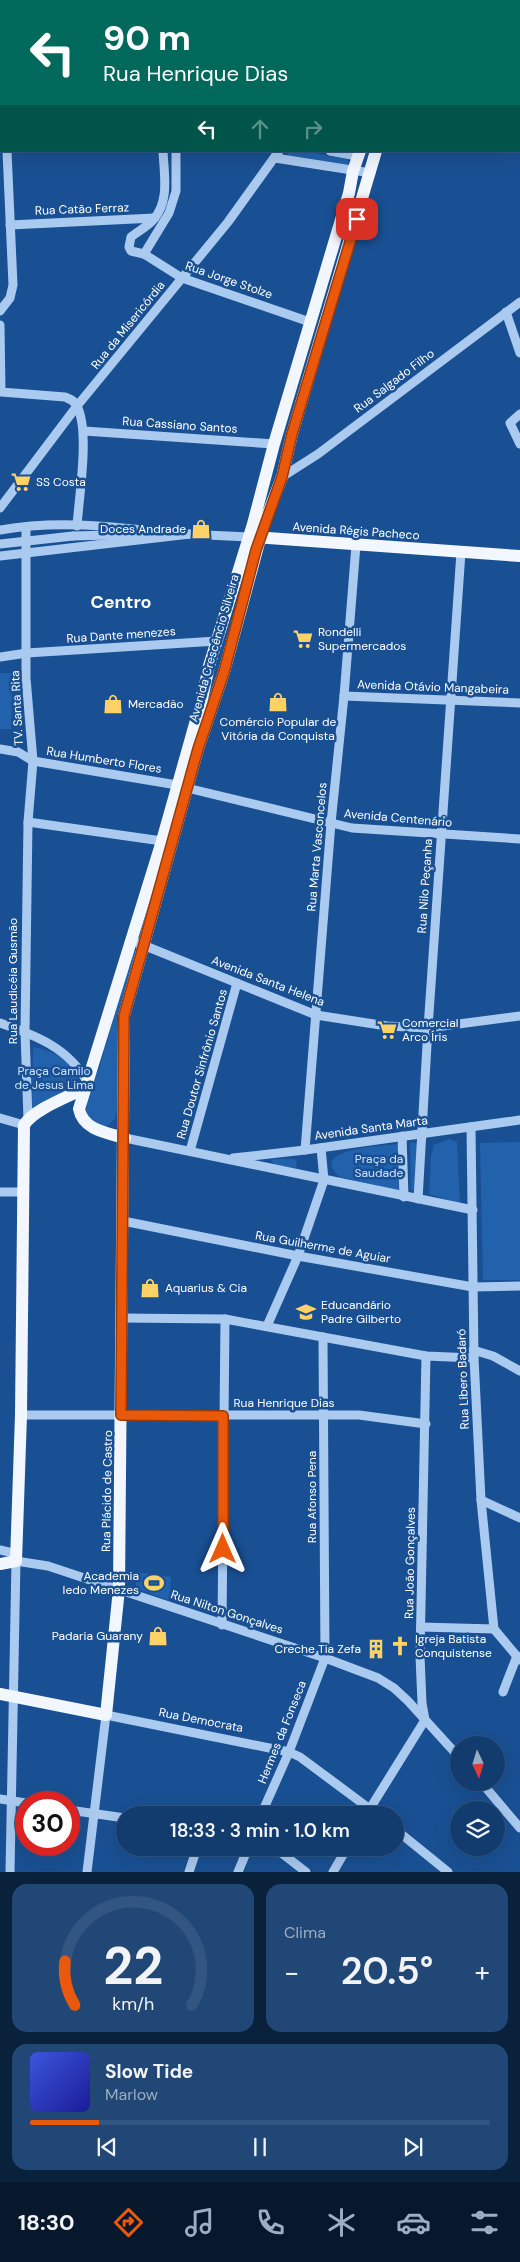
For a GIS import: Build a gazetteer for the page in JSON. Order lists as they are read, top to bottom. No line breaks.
{"streets":{"main road":["Avenida Régis Pacheco","Avenida Crescêncio Silveira","Rua Laudicéia Gusmão","Rua Plácido de Castro","Rua Democrata"],"street":["Rua Catão Ferraz","Rua Jorge Stolze","Rua da Misericórdia","Rua Salgado Filho","Rua Cassiano Santos","Rua Dante menezes","Avenida Otávio Mangabeira","TV. Santa Rita","Rua Humberto Flores","Avenida Centenário","Rua Marta Vasconcelos","Rua Nilo Peçanha","Avenida Santa Helena","Rua Doutor Sinfrônio Santos","Avenida Santa Marta","Rua Guilherme de Aguiar","Rua Líbero Badaró","Rua Henrique Dias","Rua Afonso Pena","Rua João Gonçalves","Rua Nilton Gonçalves","Hermes da Fonseca"]},"crossings":[["Rua Catão Ferraz","Rua Jorge Stolze"],["Rua Jorge Stolze","Rua da Misericórdia"],["Rua Jorge Stolze","Avenida Crescêncio Silveira"],["Rua Salgado Filho","Avenida Crescêncio Silveira"],["Rua Cassiano Santos","Avenida Crescêncio Silveira"],["Avenida Régis Pacheco","Avenida Crescêncio Silveira"],["Avenida Régis Pacheco","Rua Marta Vasconcelos"],["Avenida Régis Pacheco","Rua Nilo Peçanha"],["Rua Dante menezes","Avenida Crescêncio Silveira"],["Rua Dante menezes","TV. Santa Rita"],["Avenida Crescêncio Silveira","Rua Humberto Flores"],["Avenida Crescêncio Silveira","Avenida Centenário"],["Avenida Crescêncio Silveira","Avenida Santa Helena"],["Avenida Crescêncio Silveira","Rua Plácido de Castro"],["Avenida Otávio Mangabeira","Rua Marta Vasconcelos"],["Avenida Otávio Mangabeira","Rua Nilo Peçanha"],["TV. Santa Rita","Rua Humberto Flores"],["TV. Santa Rita","Rua Laudicéia Gusmão"],["Rua Humberto Flores","Avenida Centenário"],["Rua Humberto Flores","Rua Laudicéia Gusmão"],["Avenida Centenário","Rua Marta Vasconcelos"],["Avenida Centenário","Rua Nilo Peçanha"],["Rua Marta Vasconcelos","Avenida Santa Helena"],["Rua Marta Vasconcelos","Avenida Santa Marta"],["Rua Nilo Peçanha","Avenida Santa Helena"],["Rua Nilo Peçanha","Avenida Santa Marta"],["Rua Laudicéia Gusmão","Rua Henrique Dias"],["Rua Laudicéia Gusmão","Rua Nilton Gonçalves"],["Avenida Santa Helena","Rua Doutor Sinfrônio Santos"],["Avenida Santa Marta","Rua Líbero Badaró"],["Rua Guilherme de Aguiar","Rua Líbero Badaró"],["Rua Guilherme de Aguiar","Rua Plácido de Castro"],["Rua Henrique Dias","Rua Plácido de Castro"],["Rua Henrique Dias","Rua Afonso Pena"],["Rua Henrique Dias","Rua João Gonçalves"],["Rua Plácido de Castro","Rua Nilton Gonçalves"],["Rua Plácido de Castro","Rua Democrata"],["Rua Afonso Pena","Rua Nilton Gonçalves"],["Rua Afonso Pena","Hermes da Fonseca"],["Rua João Gonçalves","Rua Nilton Gonçalves"],["Rua Nilton Gonçalves","Hermes da Fonseca"],["Rua Democrata","Hermes da Fonseca"]],"districts":["Centro"],"parks":["Praça Camilo de Jesus Lima","Praça da Saudade"],"places":{"supermarket":["SS Costa","Rondelli Supermercados","Comercial Arco Íris"],"shop":["Doces Andrade","Comércio Popular de Vitória da Conquista","Mercadão","Aquarius & Cia","Padaria Guarany"],"school or university":["Educandário Padre Gilberto"],"sports":["Academia Iedo Menezes"],"church":["Igreja Batista Conquistense"],"building":["Creche Tia Zefa"]},"north":"bottom","page":{"turn":["90 m","Rua Henrique Dias"],"limit":"30","trip":"18:33 · 3 min · 1.0 km","tile":"Clima","heat":["−","20.5°","+"],"song":["Slow Tide","Marlow"],"tabs":"18:30","gauge":["22","km/h"]}}
